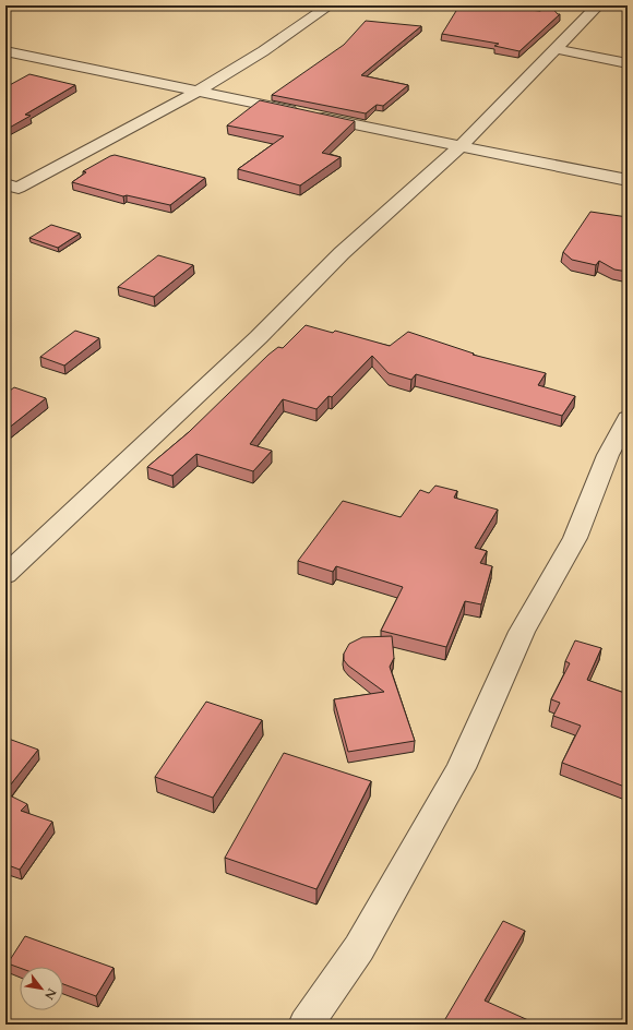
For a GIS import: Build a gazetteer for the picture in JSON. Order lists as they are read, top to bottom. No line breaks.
{"north":"bottom right"}
